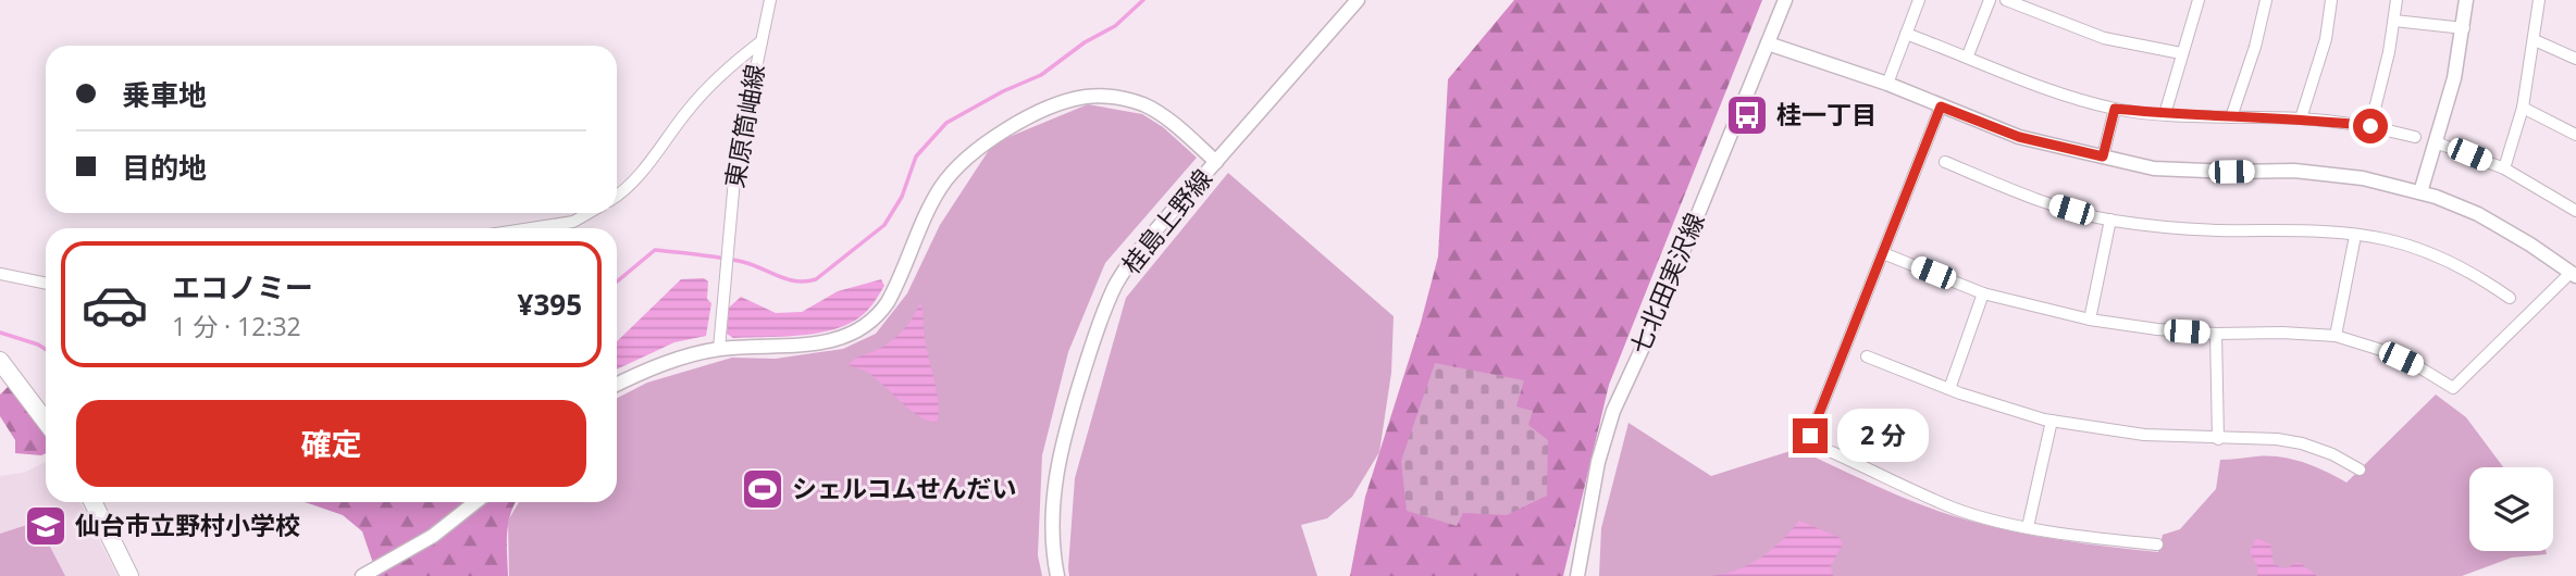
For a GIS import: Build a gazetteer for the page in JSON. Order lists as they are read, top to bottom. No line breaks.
{"streets":{"street":["東原筒岫線","桂島上野線","七北田実沢線"]},"places":{"bus stop":["桂一丁目"],"sports":["シェルコムせんだい"],"school or university":["仙台市立野村小学校"]},"page":{"banner":["乗車地","目的地"],"list":[{"name":"エコノミー","note":"1 分 · 12:32","value":"¥395"}],"buttons":"確定","bubble":"2 分"}}
